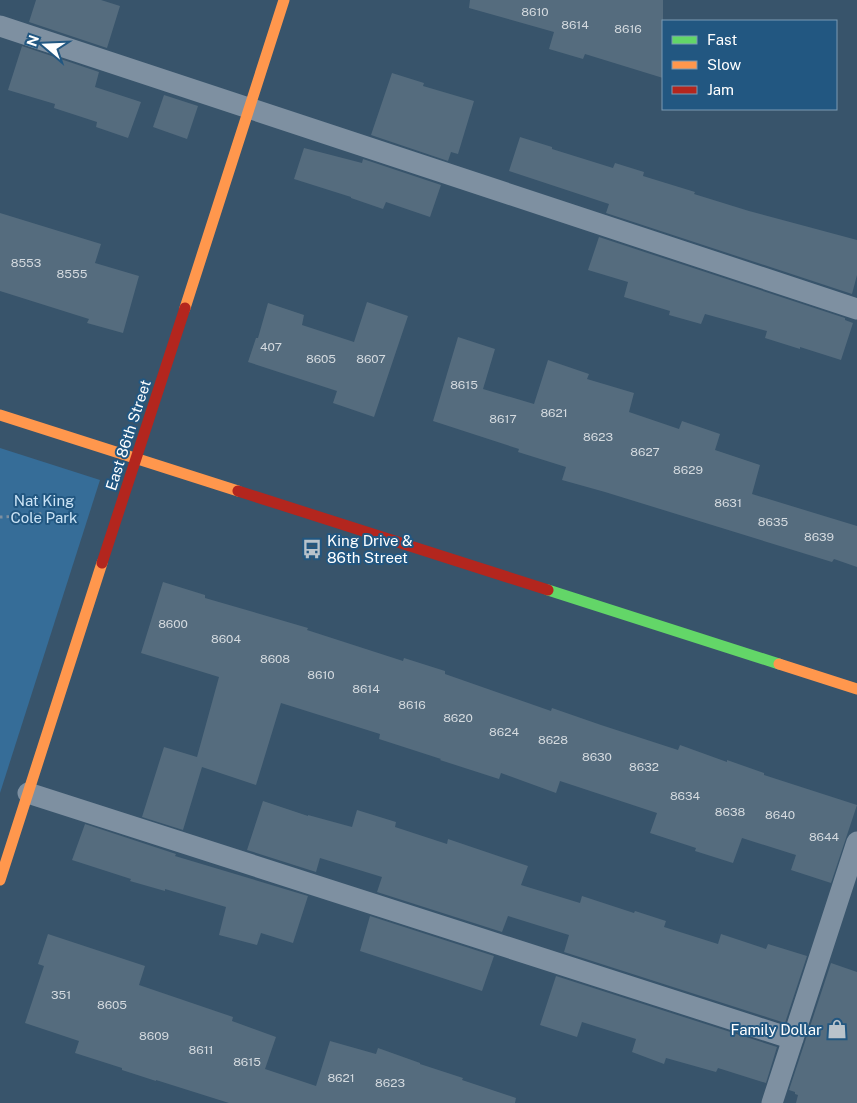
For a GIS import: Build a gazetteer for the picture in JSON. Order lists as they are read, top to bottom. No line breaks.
{"streets":{"street":["East 86th Street"]},"parks":["Nat King Cole Park"],"places":{"bus stop":["King Drive & 86th Street"],"shop":["Family Dollar"]},"house_numbers":["8610","8614","8616","8553","8555","407","8605","8607","8615","8621","8617","8623","8627","8629","8631","8635","8639","8600","8604","8608","8610","8614","8616","8620","8624","8628","8630","8632","8634","8638","8640","8644","351","8605","8609","8611","8615","8621","8623"],"legend":["Fast","Slow","Jam"],"north":"left"}
